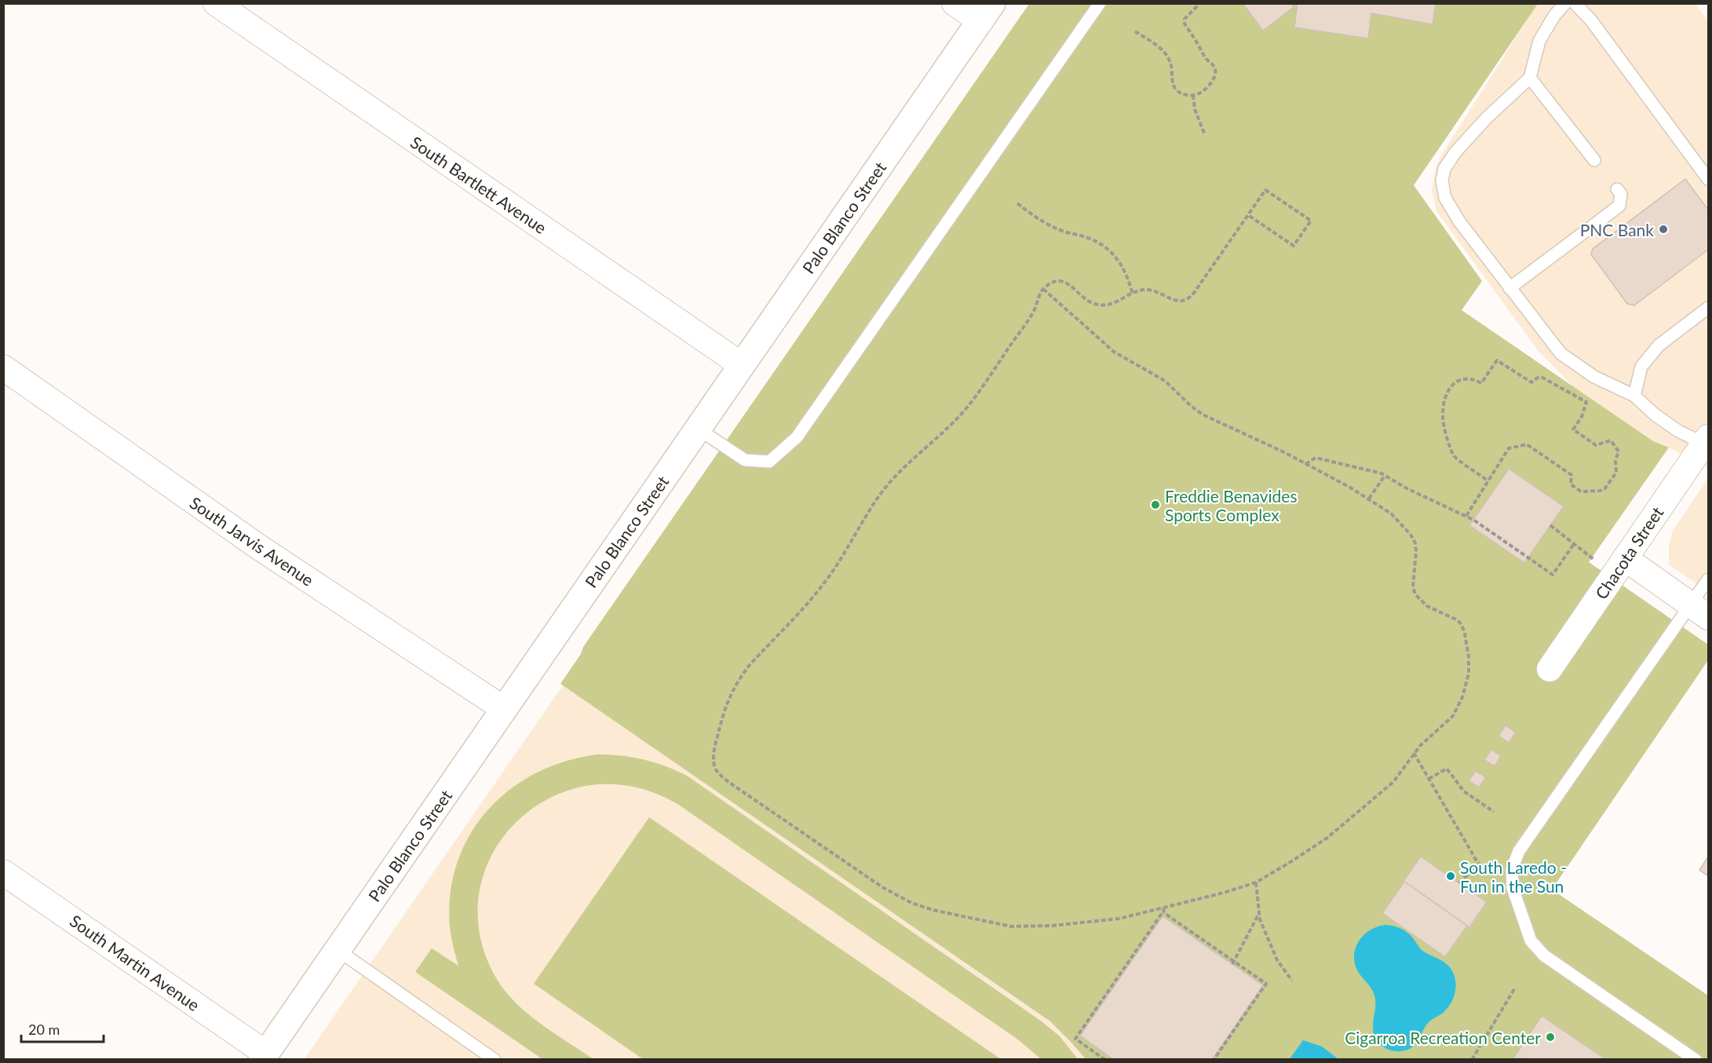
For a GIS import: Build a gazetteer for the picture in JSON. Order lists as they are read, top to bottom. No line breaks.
{"streets":{"street":["South Bartlett Avenue","Palo Blanco Street","South Jarvis Avenue","Chacota Street","South Martin Avenue"]},"crossings":[["South Bartlett Avenue","Palo Blanco Street"],["Palo Blanco Street","South Jarvis Avenue"],["Palo Blanco Street","South Martin Avenue"]],"places":["PNC Bank","Freddie Benavides Sports Complex","South Laredo - Fun in the Sun","Cigarroa Recreation Center"],"scale_bar":"20 m"}
